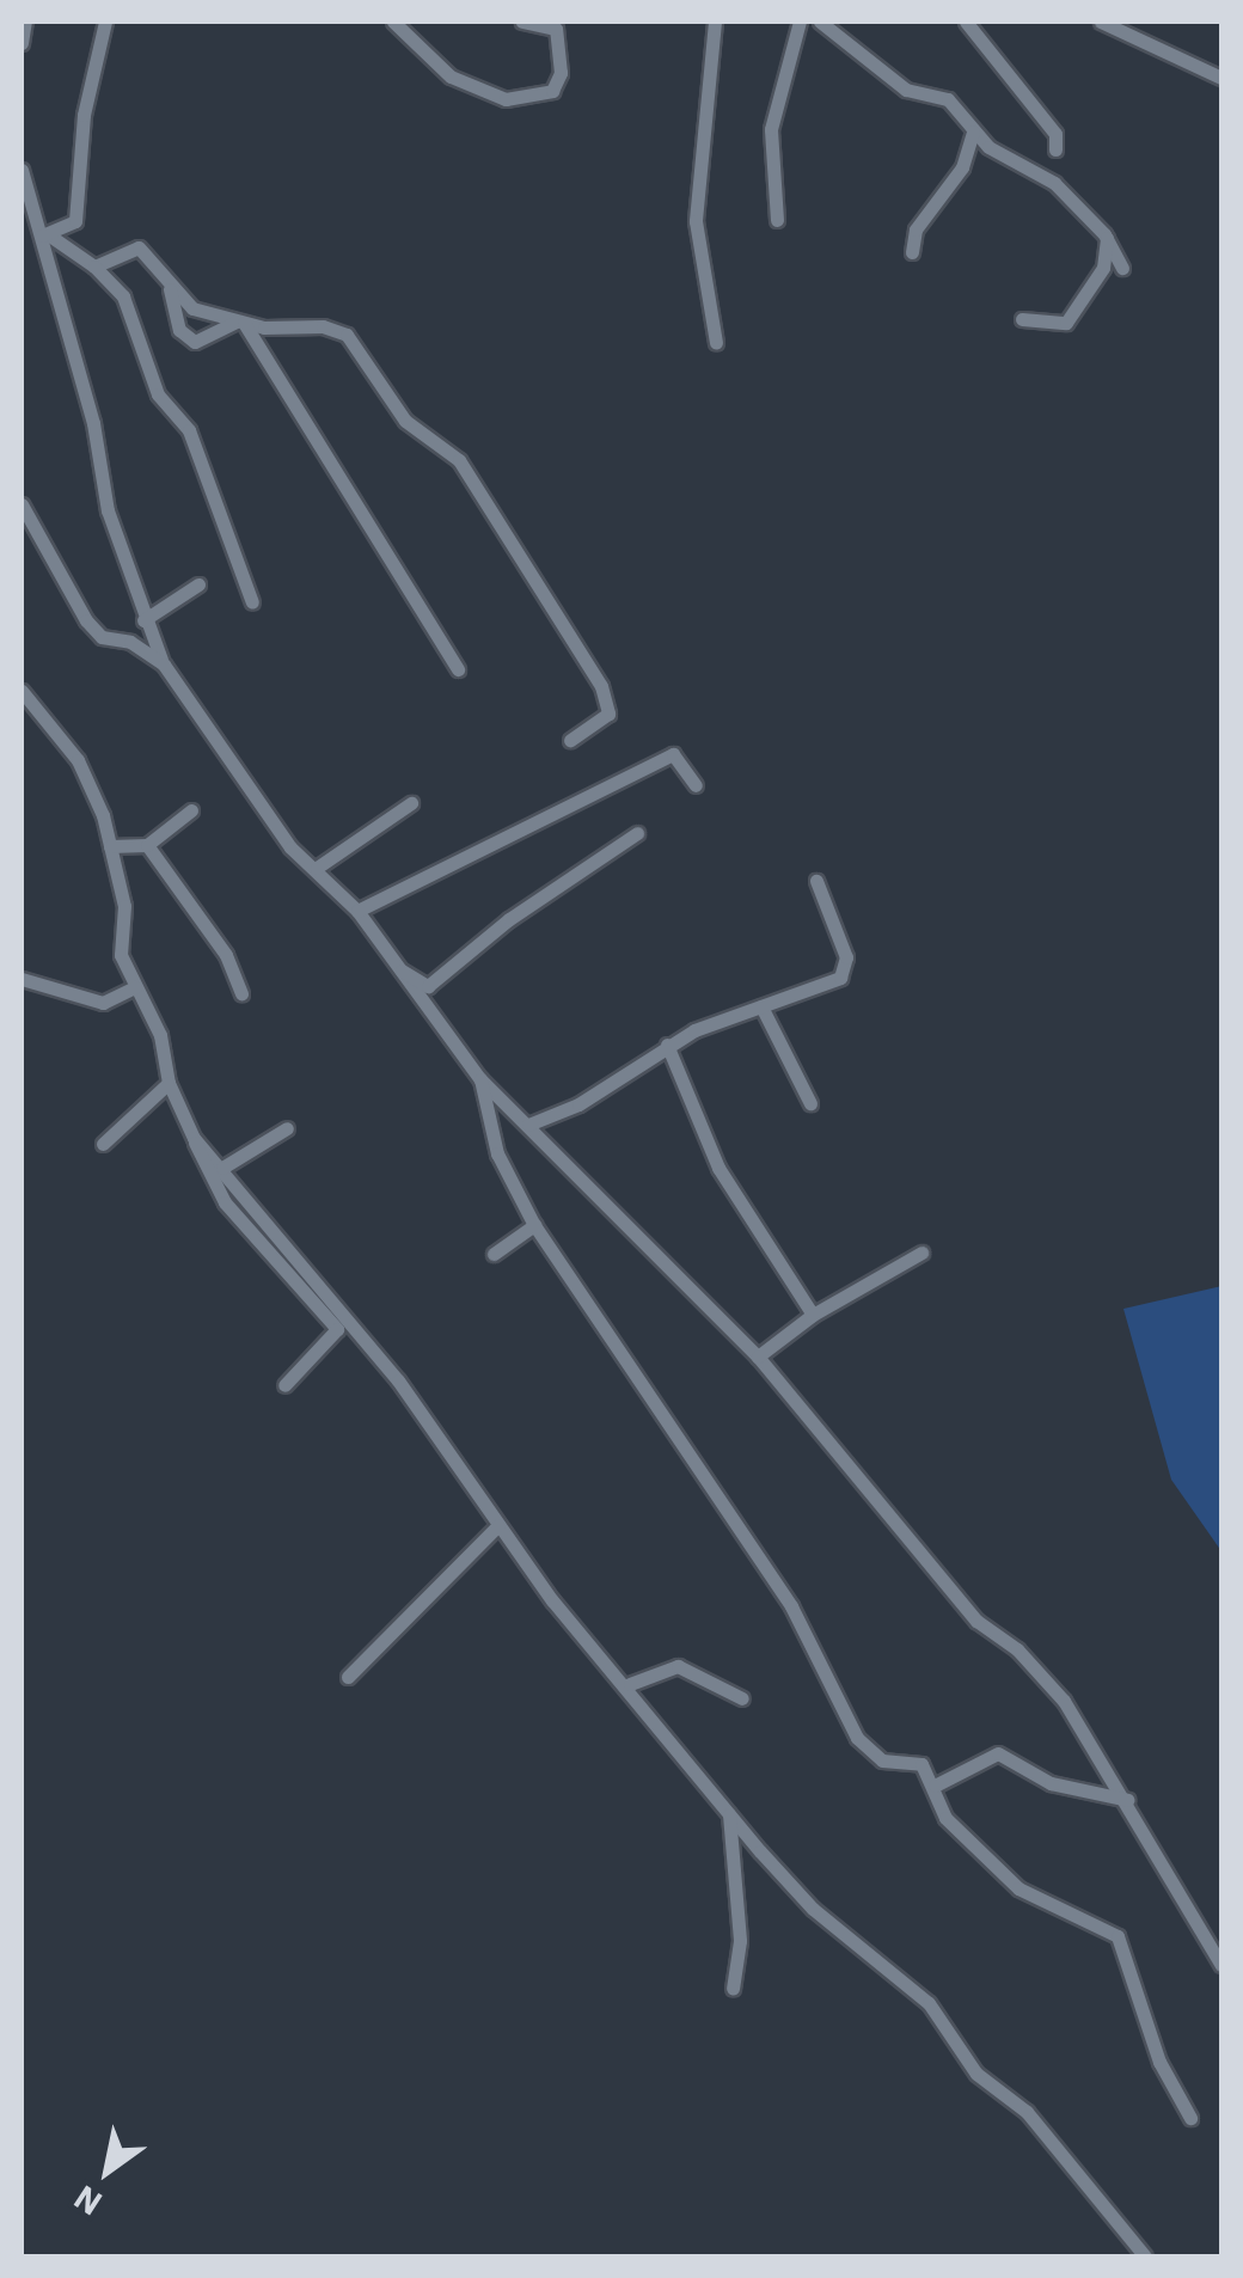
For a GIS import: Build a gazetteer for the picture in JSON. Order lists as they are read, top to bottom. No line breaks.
{"north":"bottom left"}
